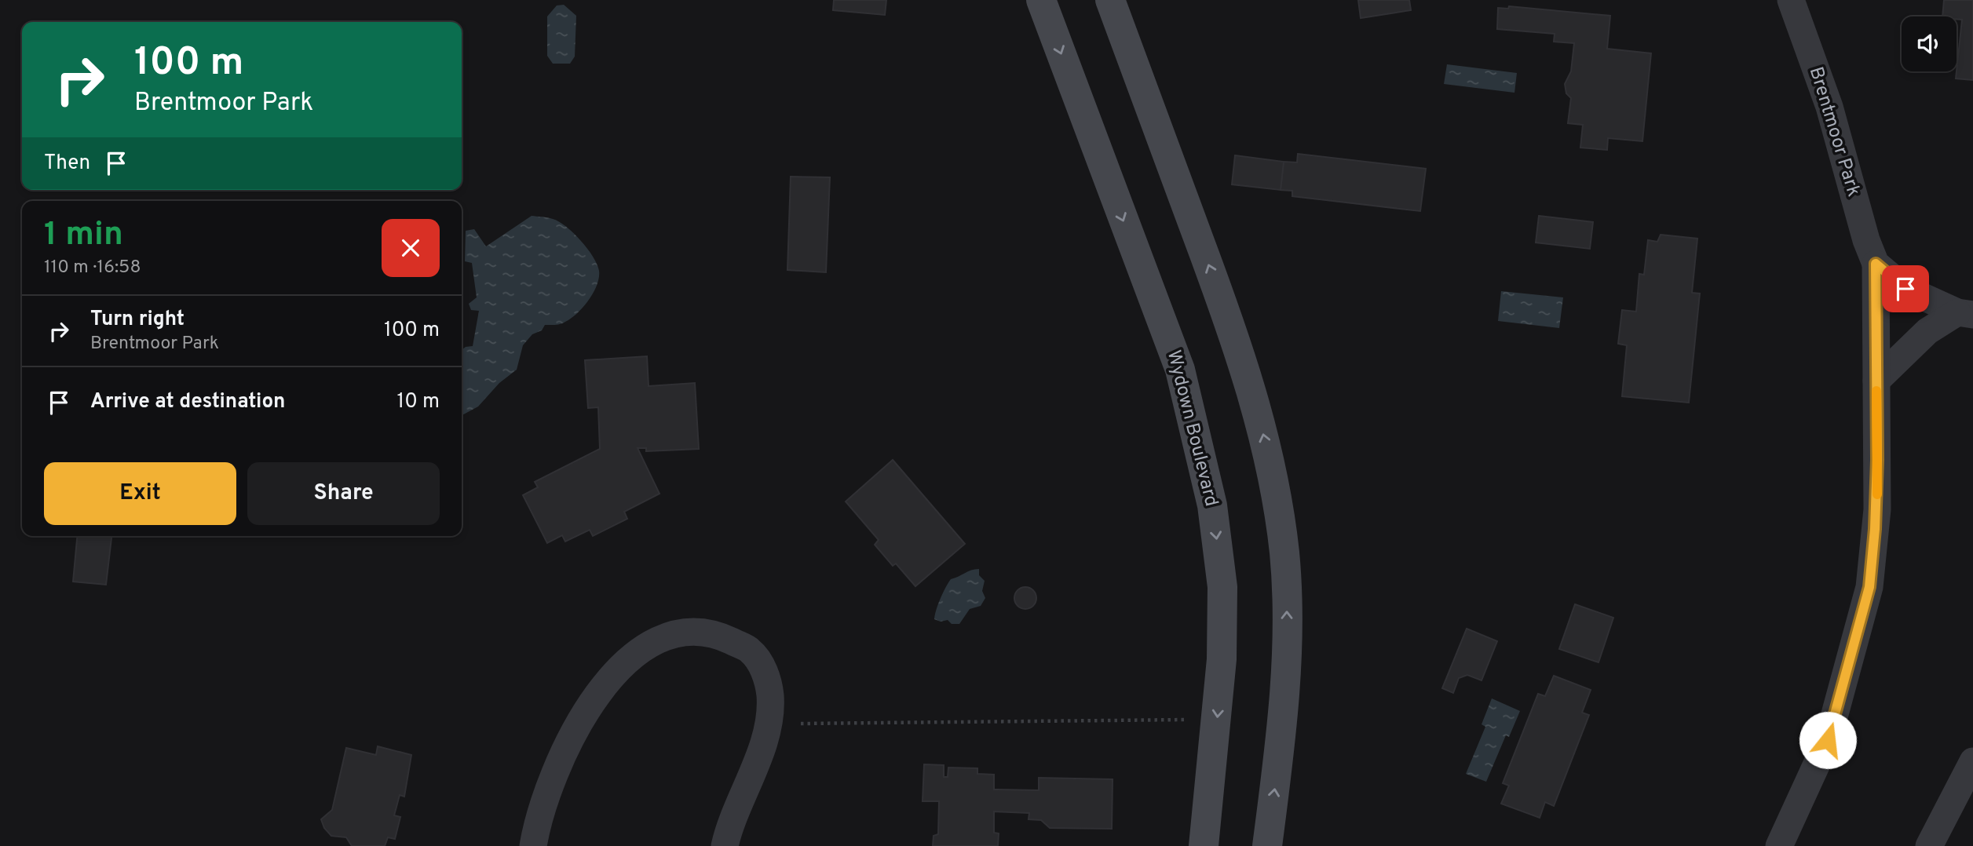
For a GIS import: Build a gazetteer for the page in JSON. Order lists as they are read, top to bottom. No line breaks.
{"streets":{"street":["Brentmoor Park","Wydown Boulevard"]},"page":{"turn":["100 m","Brentmoor Park"],"then":"Then","heading":["1 min","110 m · 16:58"],"list":[{"name":"Turn right","note":"Brentmoor Park","value":"100 m"},{"name":"Arrive at destination","value":"10 m"}],"buttons":["Exit","Share"]}}
